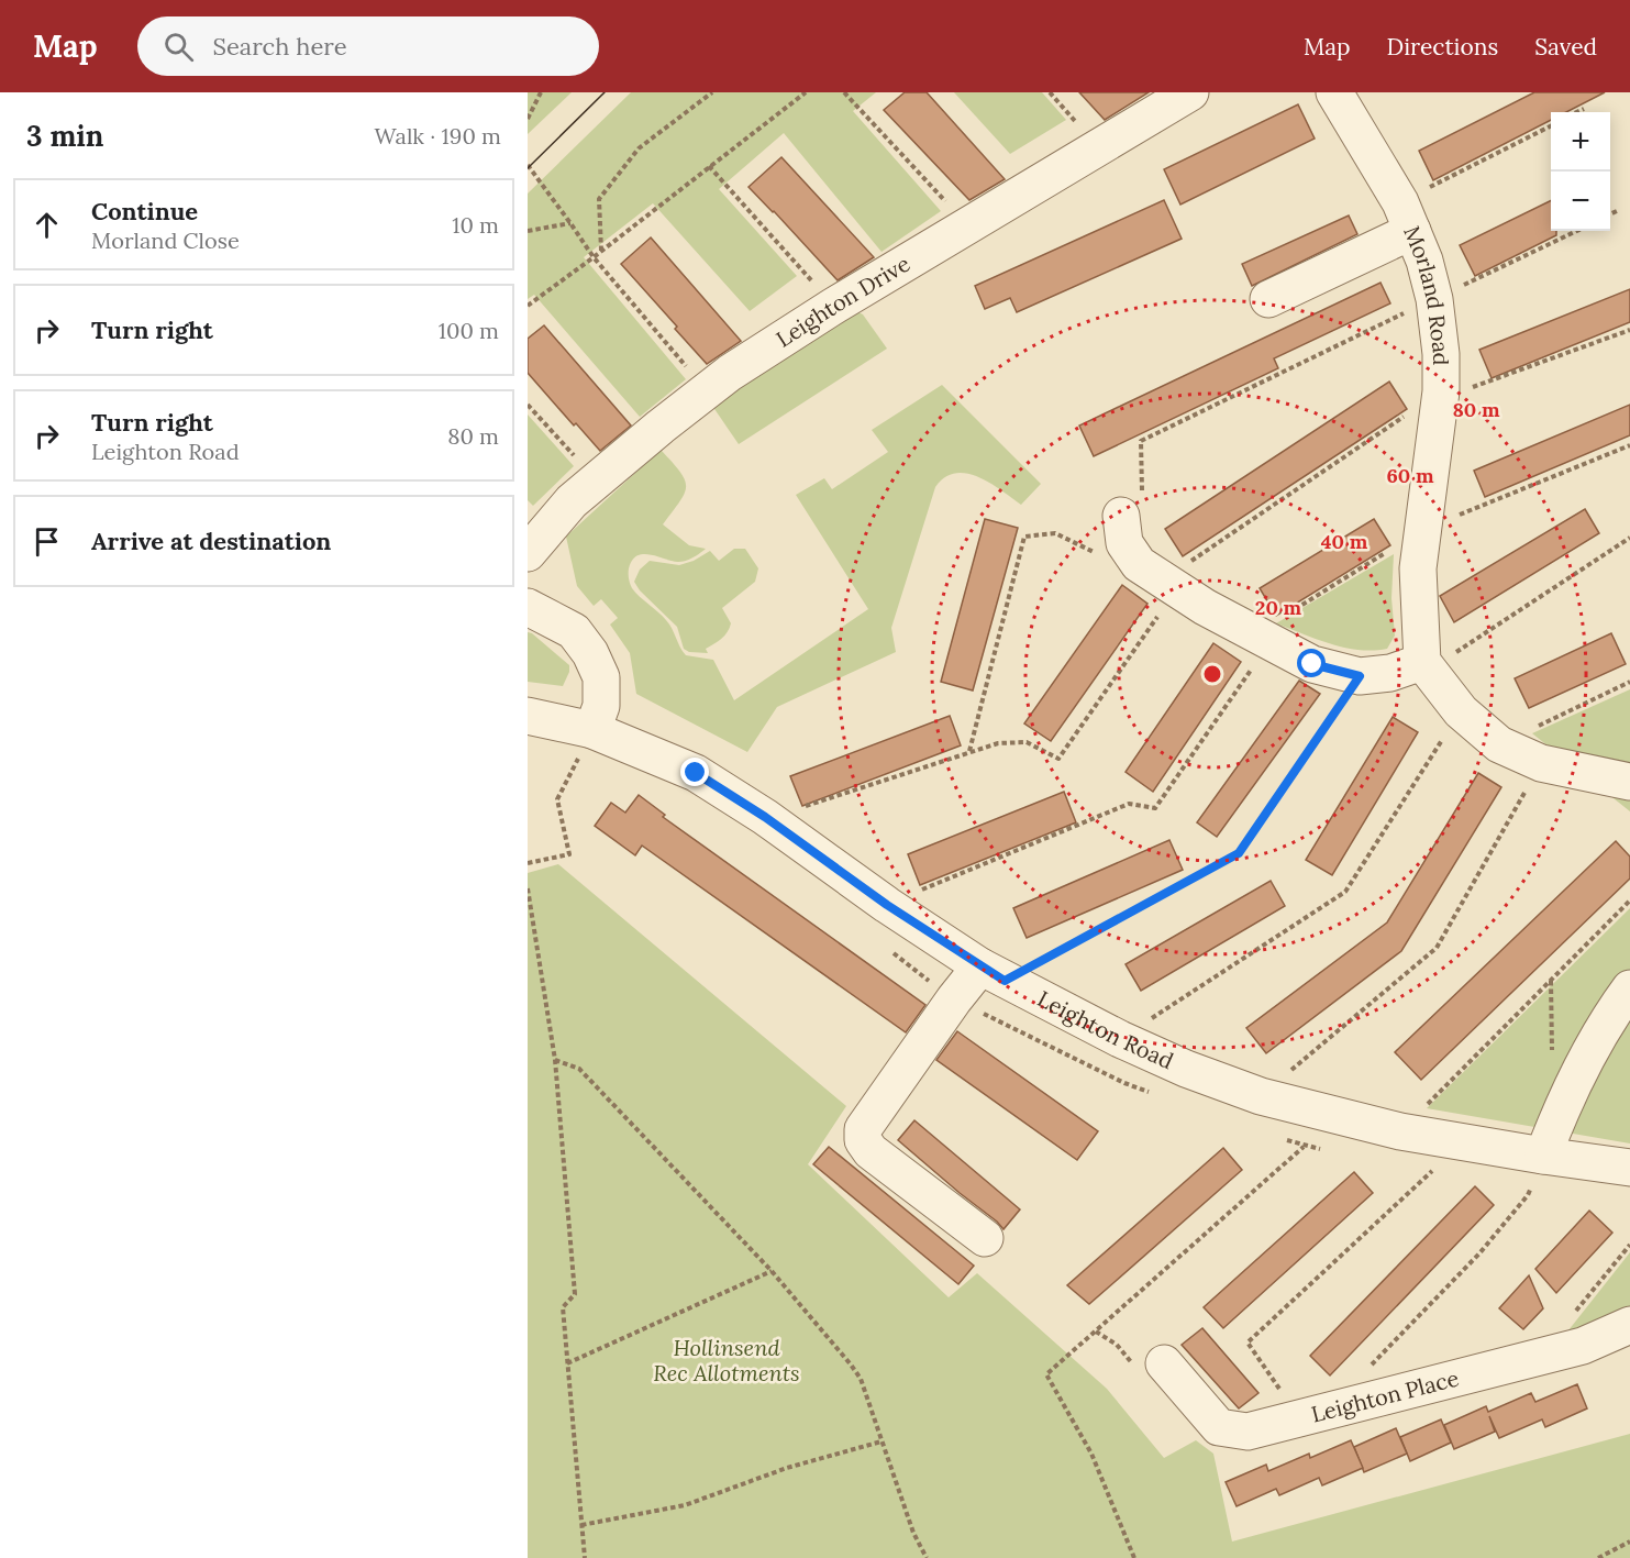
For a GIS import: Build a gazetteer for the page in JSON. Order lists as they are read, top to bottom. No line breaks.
{"streets":{"street":["Morland Road","Leighton Drive","Leighton Road","Leighton Place"]},"parks":["Hollinsend Rec Allotments"],"page":{"header":"Map","search":"Search here","nav":["Map","Directions","Saved"],"heading":["3 min","Walk · 190 m"],"map_buttons":["+","−"],"list":[["Continue","Morland Close","10 m"],["Turn right","100 m"],["Turn right","Leighton Road","80 m"],"Arrive at destination"]},"rings":["80 m","60 m","40 m","20 m"]}
